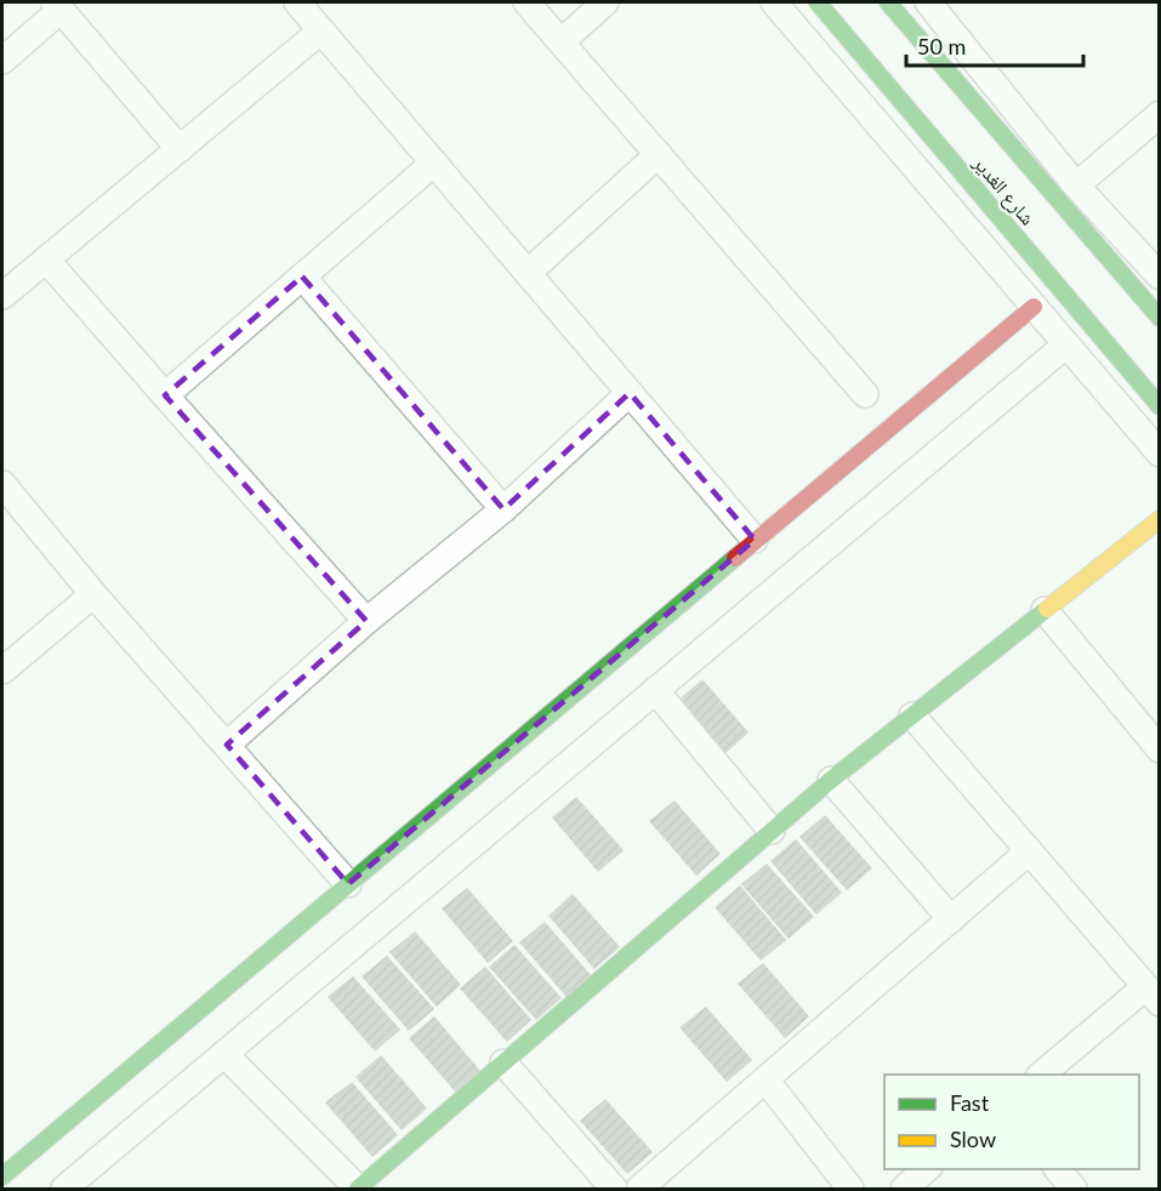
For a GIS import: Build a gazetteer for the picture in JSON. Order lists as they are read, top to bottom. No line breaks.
{"streets":{"street":["شارع الغدير"]},"legend":["Fast","Slow"],"scale_bar":"50 m"}
